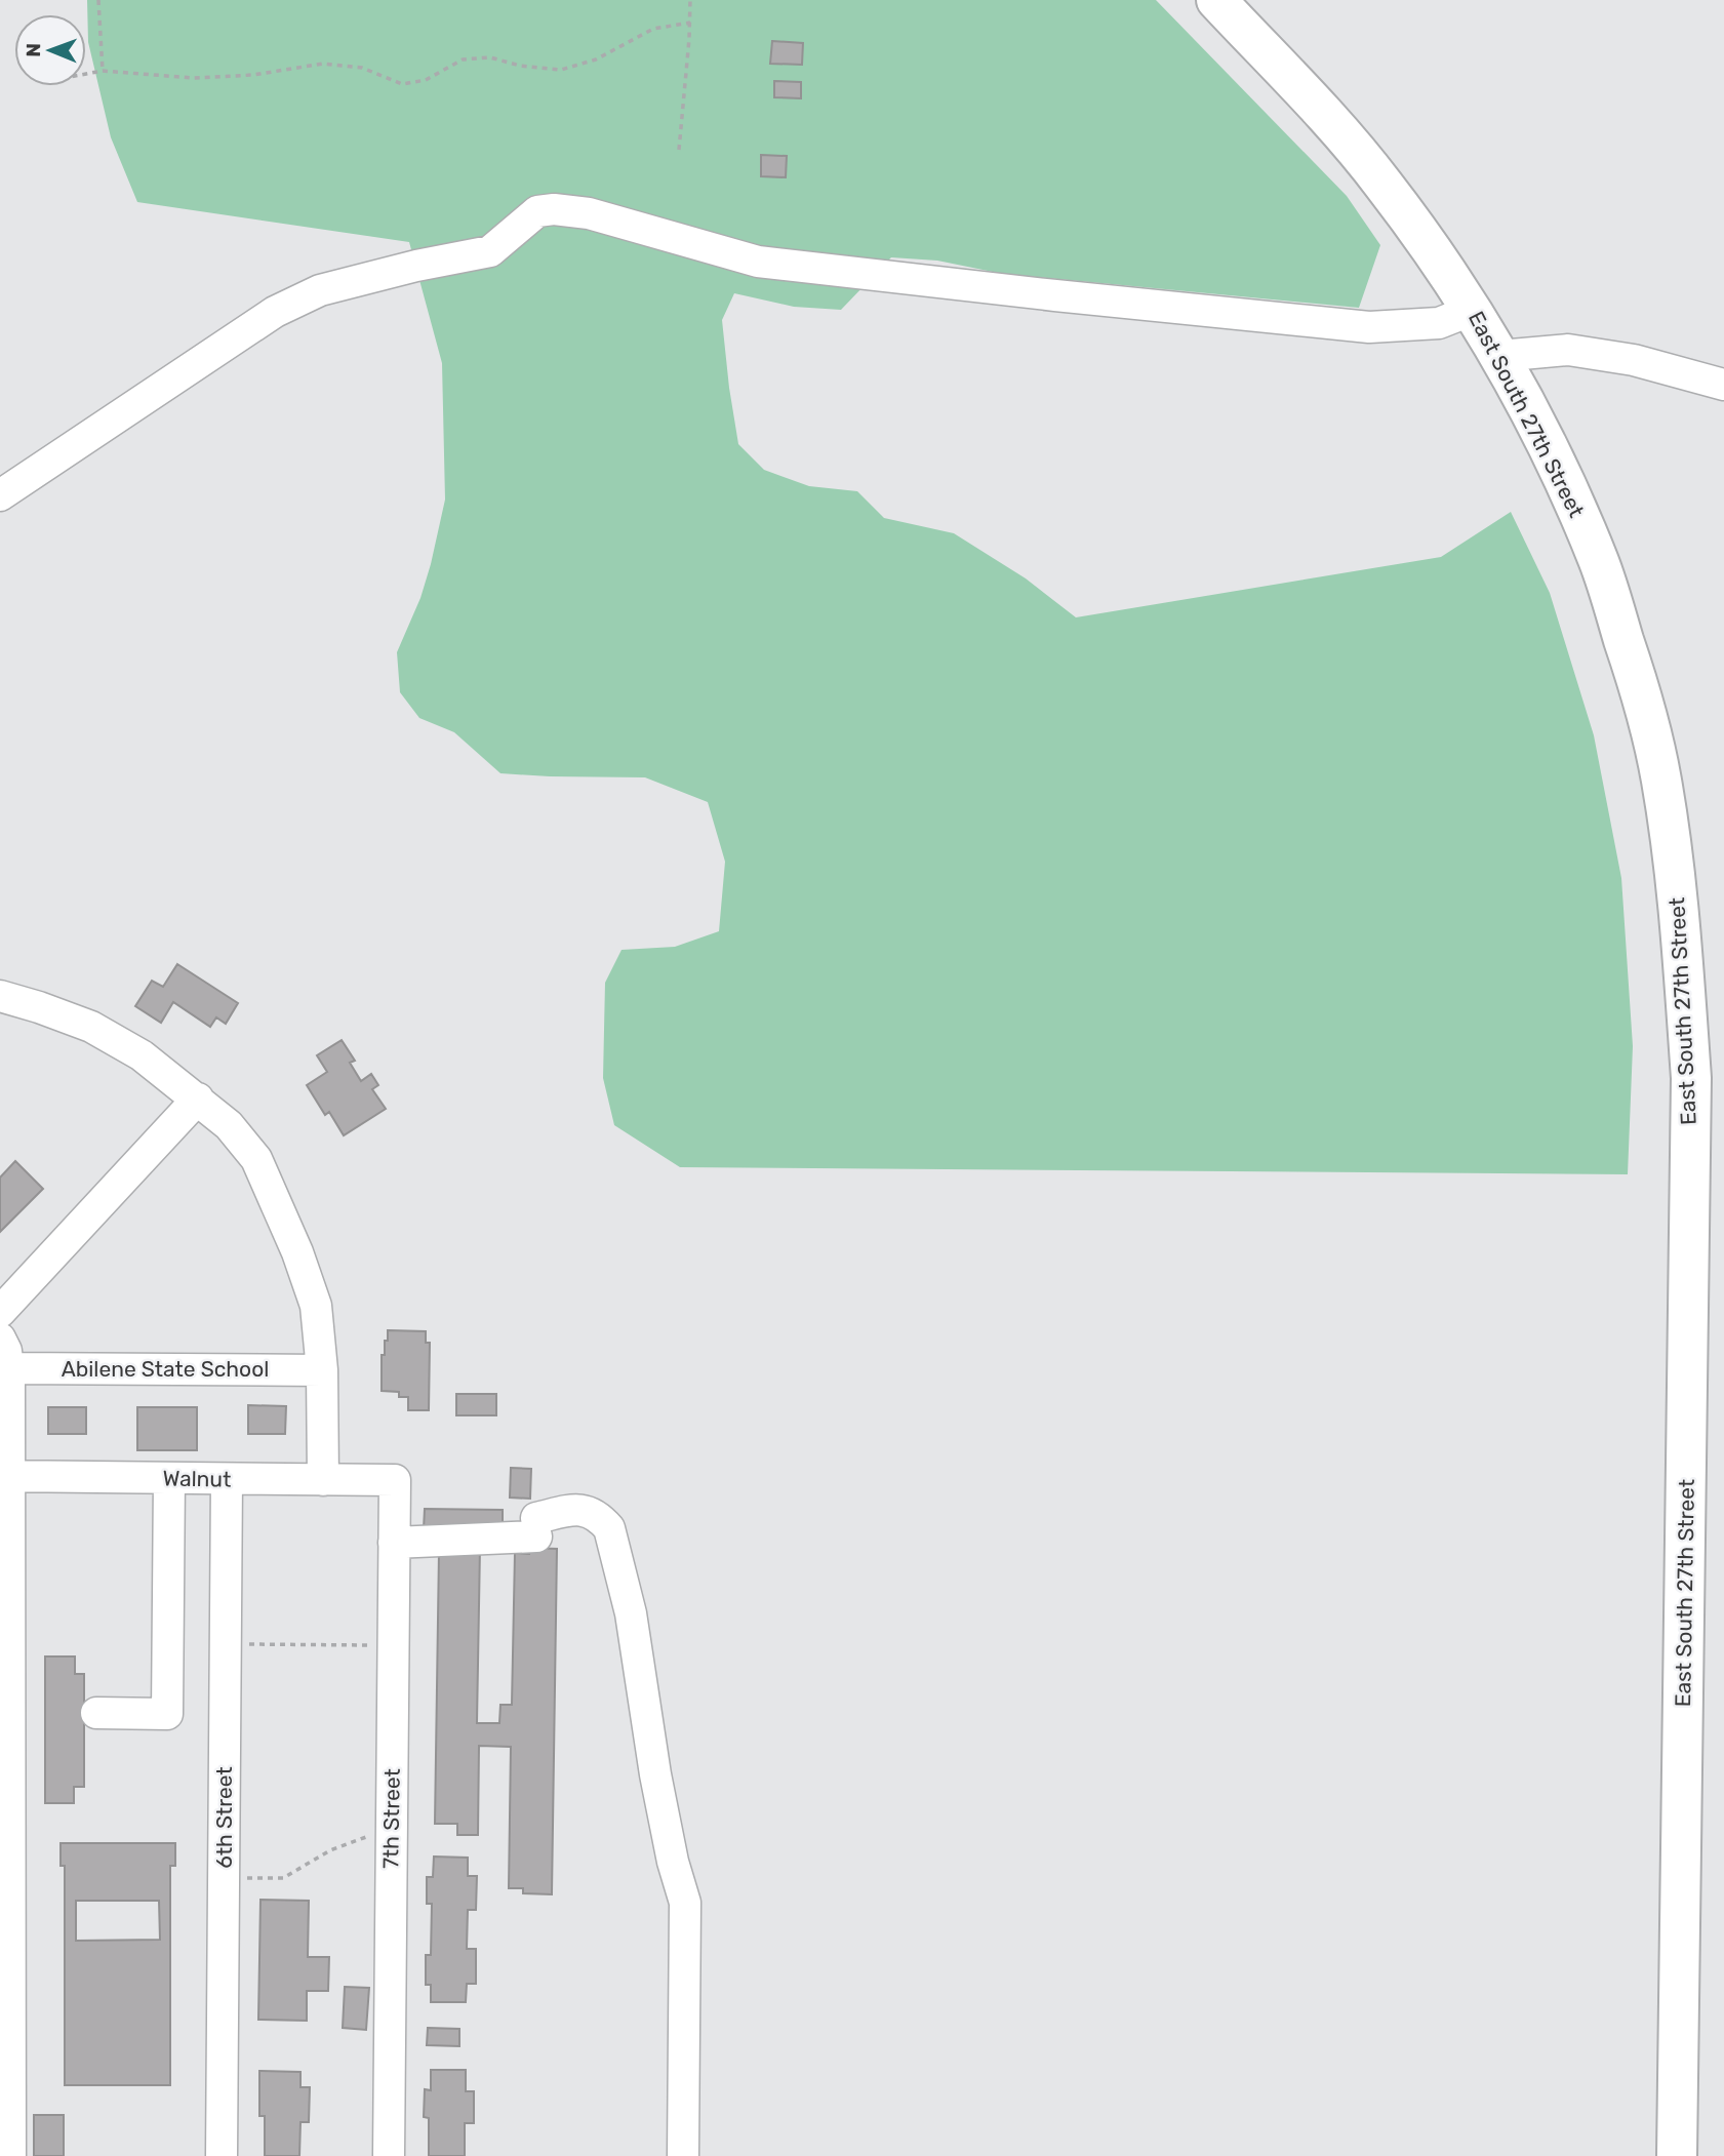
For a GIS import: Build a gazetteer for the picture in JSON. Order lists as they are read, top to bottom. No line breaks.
{"streets":{"main road":["East South 27th Street"],"street":["Abilene State School","Walnut","6th Street","7th Street"]},"crossings":[["Walnut","6th Street"],["Walnut","7th Street"]],"north":"left"}
